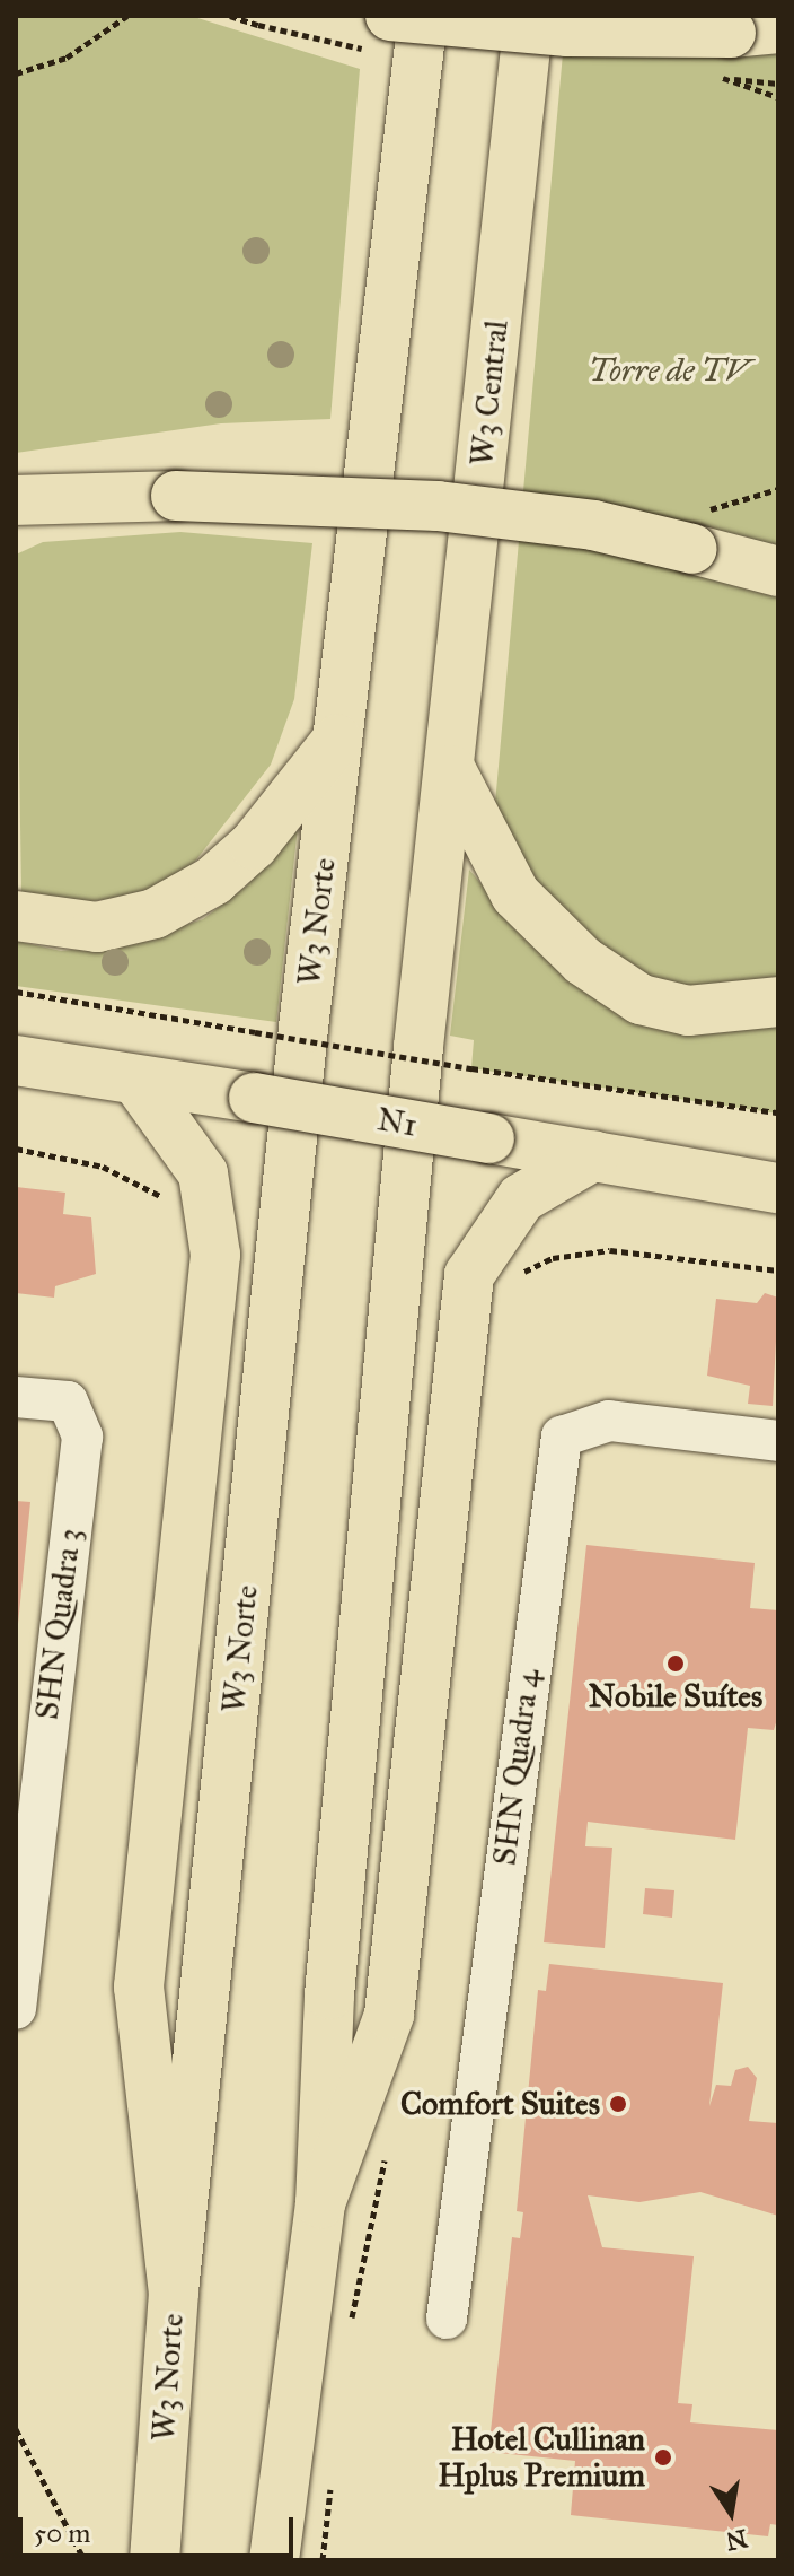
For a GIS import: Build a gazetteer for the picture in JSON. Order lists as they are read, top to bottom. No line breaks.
{"streets":{"main road":["W3 Central","W3 Norte","N1"],"street":["SHN Quadra 3","SHN Quadra 4"]},"parks":["Torre de TV"],"places":["Nobile Suítes","Comfort Suites","Hotel Cullinan Hplus Premium"],"scale_bar":"50 m","north":"bottom"}
